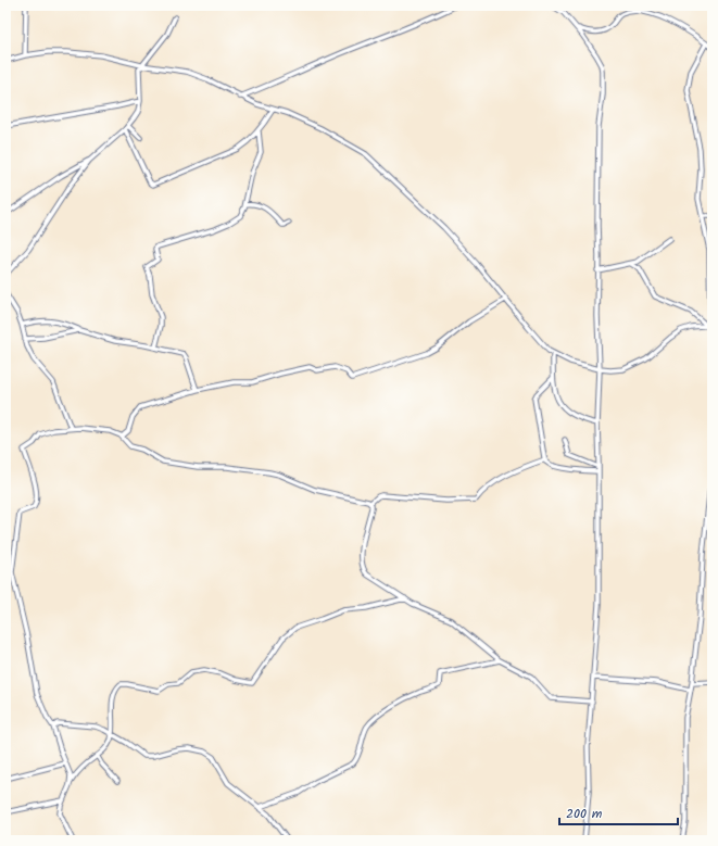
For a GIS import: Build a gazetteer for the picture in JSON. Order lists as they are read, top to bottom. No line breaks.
{"scale_bar":"200 m"}
